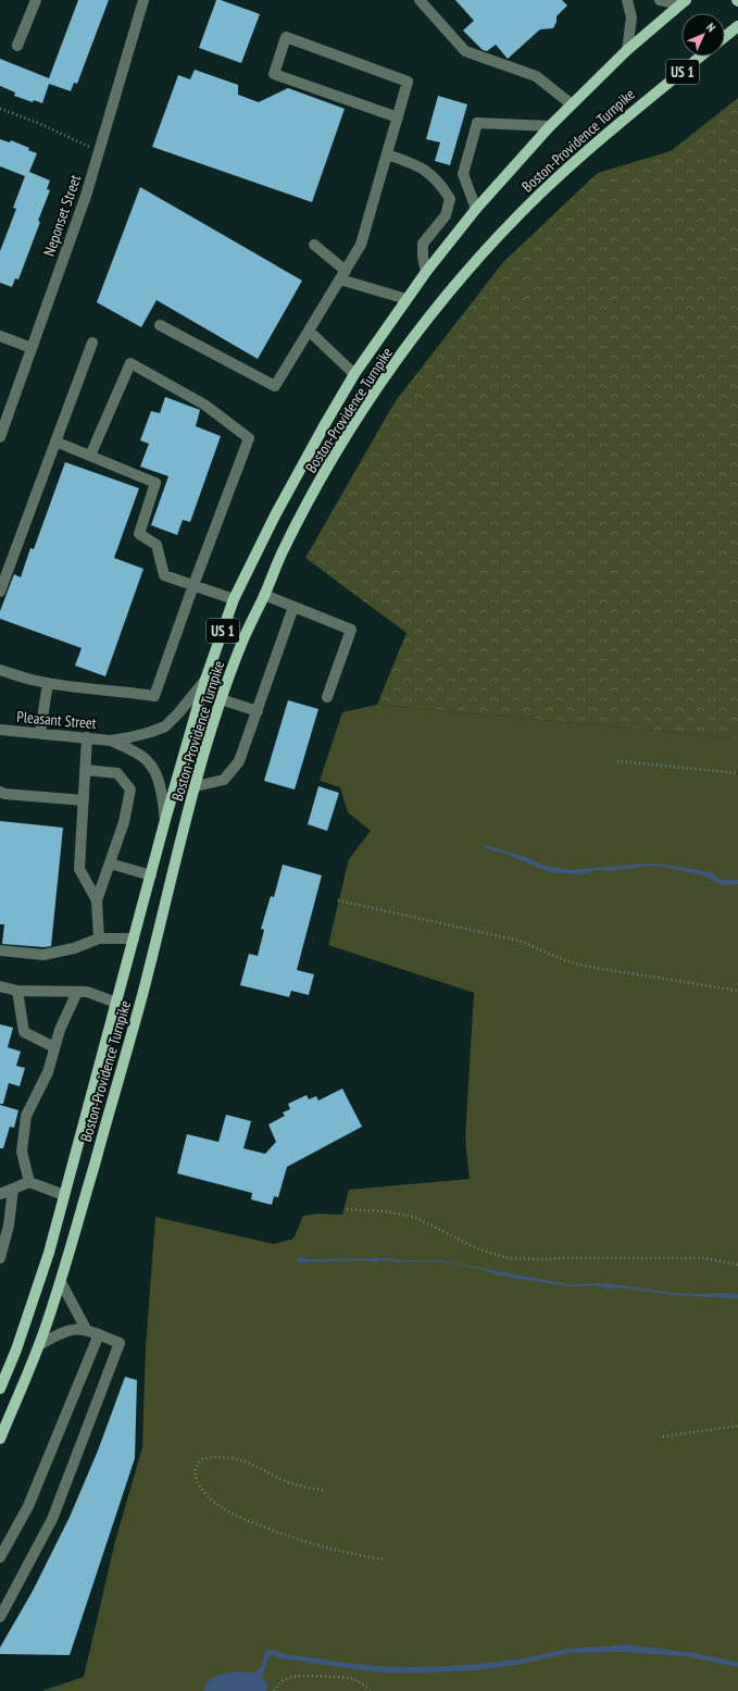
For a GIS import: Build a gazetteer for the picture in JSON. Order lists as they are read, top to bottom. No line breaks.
{"streets":{"main road":["US 1","Boston-Providence Turnpike"],"street":["Neponset Street","Pleasant Street"]},"crossings":[["Boston-Providence Turnpike","Pleasant Street"]],"north":"top right"}
